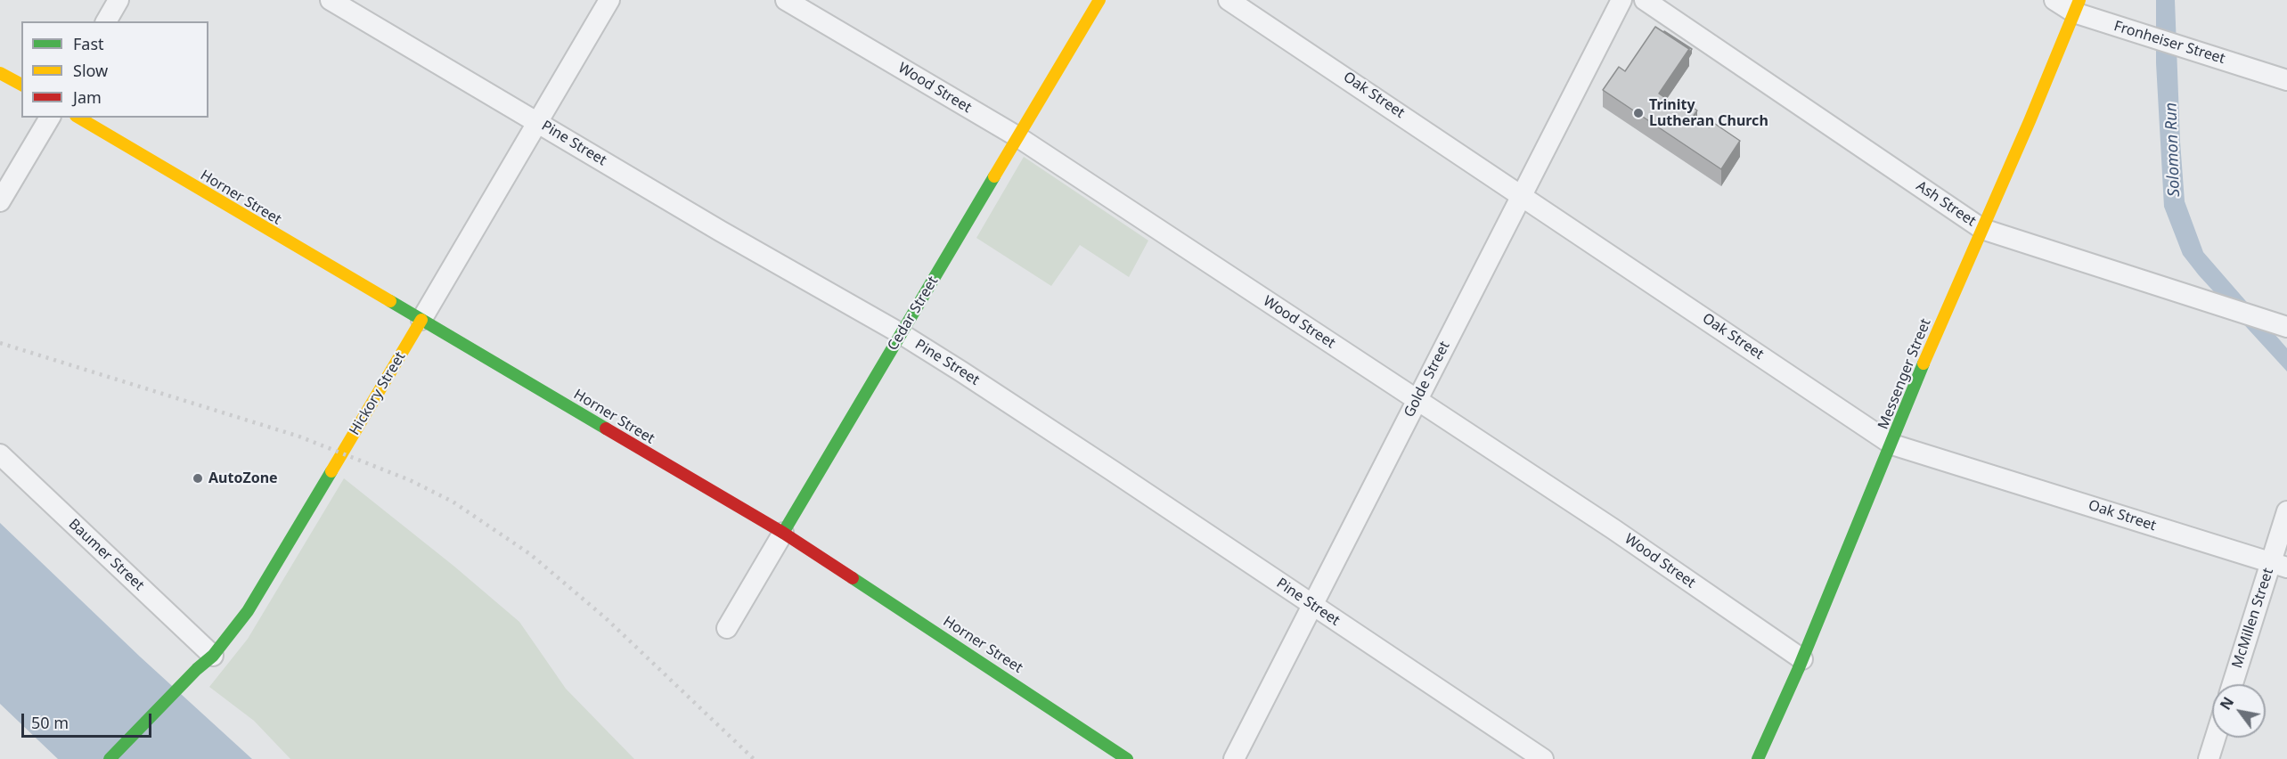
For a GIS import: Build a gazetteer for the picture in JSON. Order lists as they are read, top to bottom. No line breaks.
{"streets":{"main road":["Horner Street","Cedar Street","Messenger Street","Hickory Street"],"street":["Fronheiser Street","Wood Street","Oak Street","Pine Street","Ash Street","Golde Street","Baumer Street","McMillen Street"]},"crossings":[["Fronheiser Street","Messenger Street"],["Wood Street","Cedar Street"],["Wood Street","Messenger Street"],["Wood Street","Golde Street"],["Oak Street","Messenger Street"],["Oak Street","Golde Street"],["Oak Street","McMillen Street"],["Pine Street","Cedar Street"],["Pine Street","Golde Street"],["Pine Street","Hickory Street"],["Horner Street","Cedar Street"],["Horner Street","Hickory Street"],["Ash Street","Messenger Street"],["Hickory Street","Baumer Street"]],"water":["Solomon Run"],"places":["Trinity Lutheran Church","AutoZone"],"legend":["Fast","Slow","Jam"],"scale_bar":"50 m","north":"top left"}
